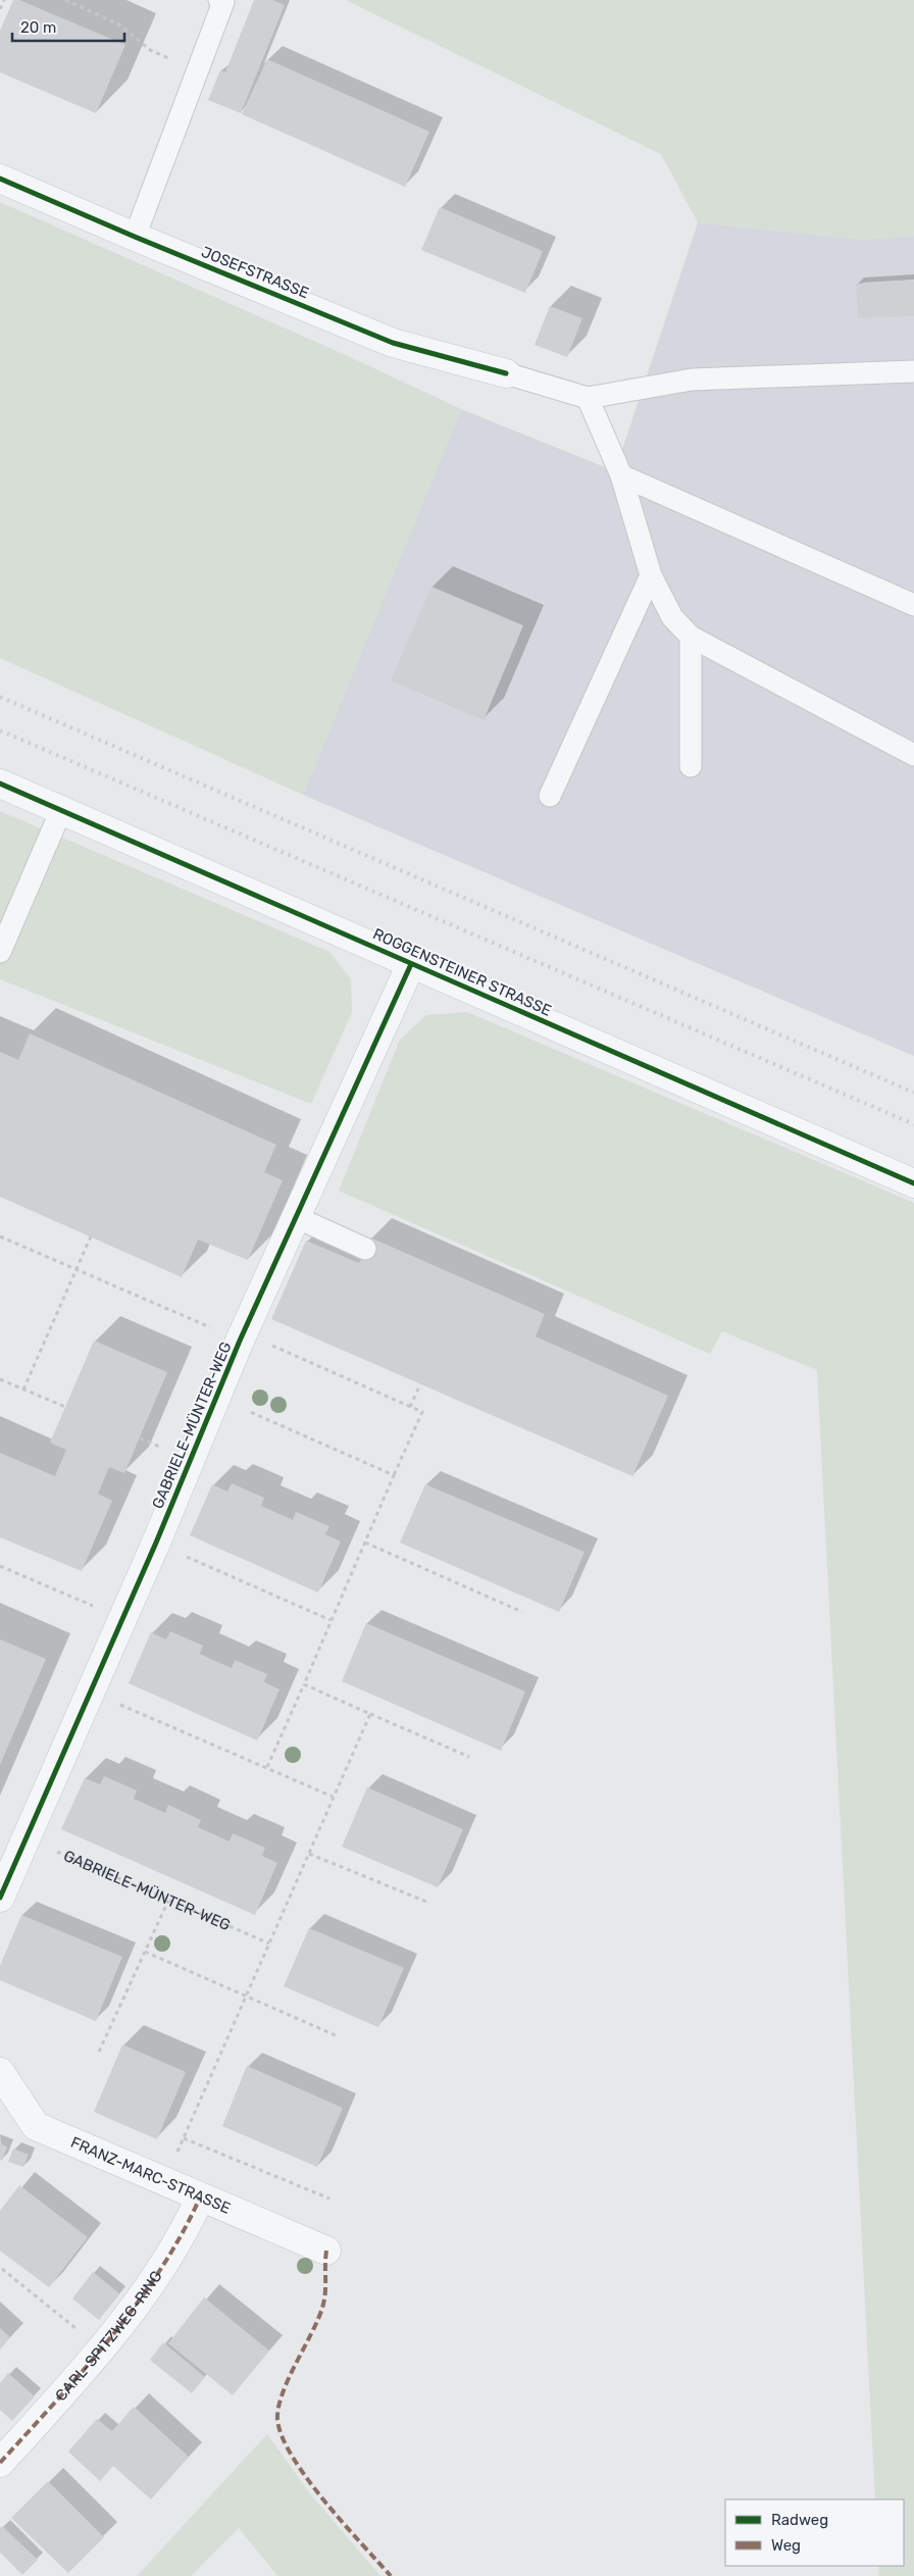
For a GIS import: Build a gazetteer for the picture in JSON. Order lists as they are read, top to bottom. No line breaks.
{"streets":{"street":["JOSEFSTRASSE","ROGGENSTEINER STRASSE","GABRIELE-MÜNTER-WEG","FRANZ-MARC-STRASSE","CARL-SPITZWEG-RING"]},"crossings":[["ROGGENSTEINER STRASSE","GABRIELE-MÜNTER-WEG"],["FRANZ-MARC-STRASSE","CARL-SPITZWEG-RING"]],"legend":["Radweg","Weg"],"scale_bar":"20 m"}
